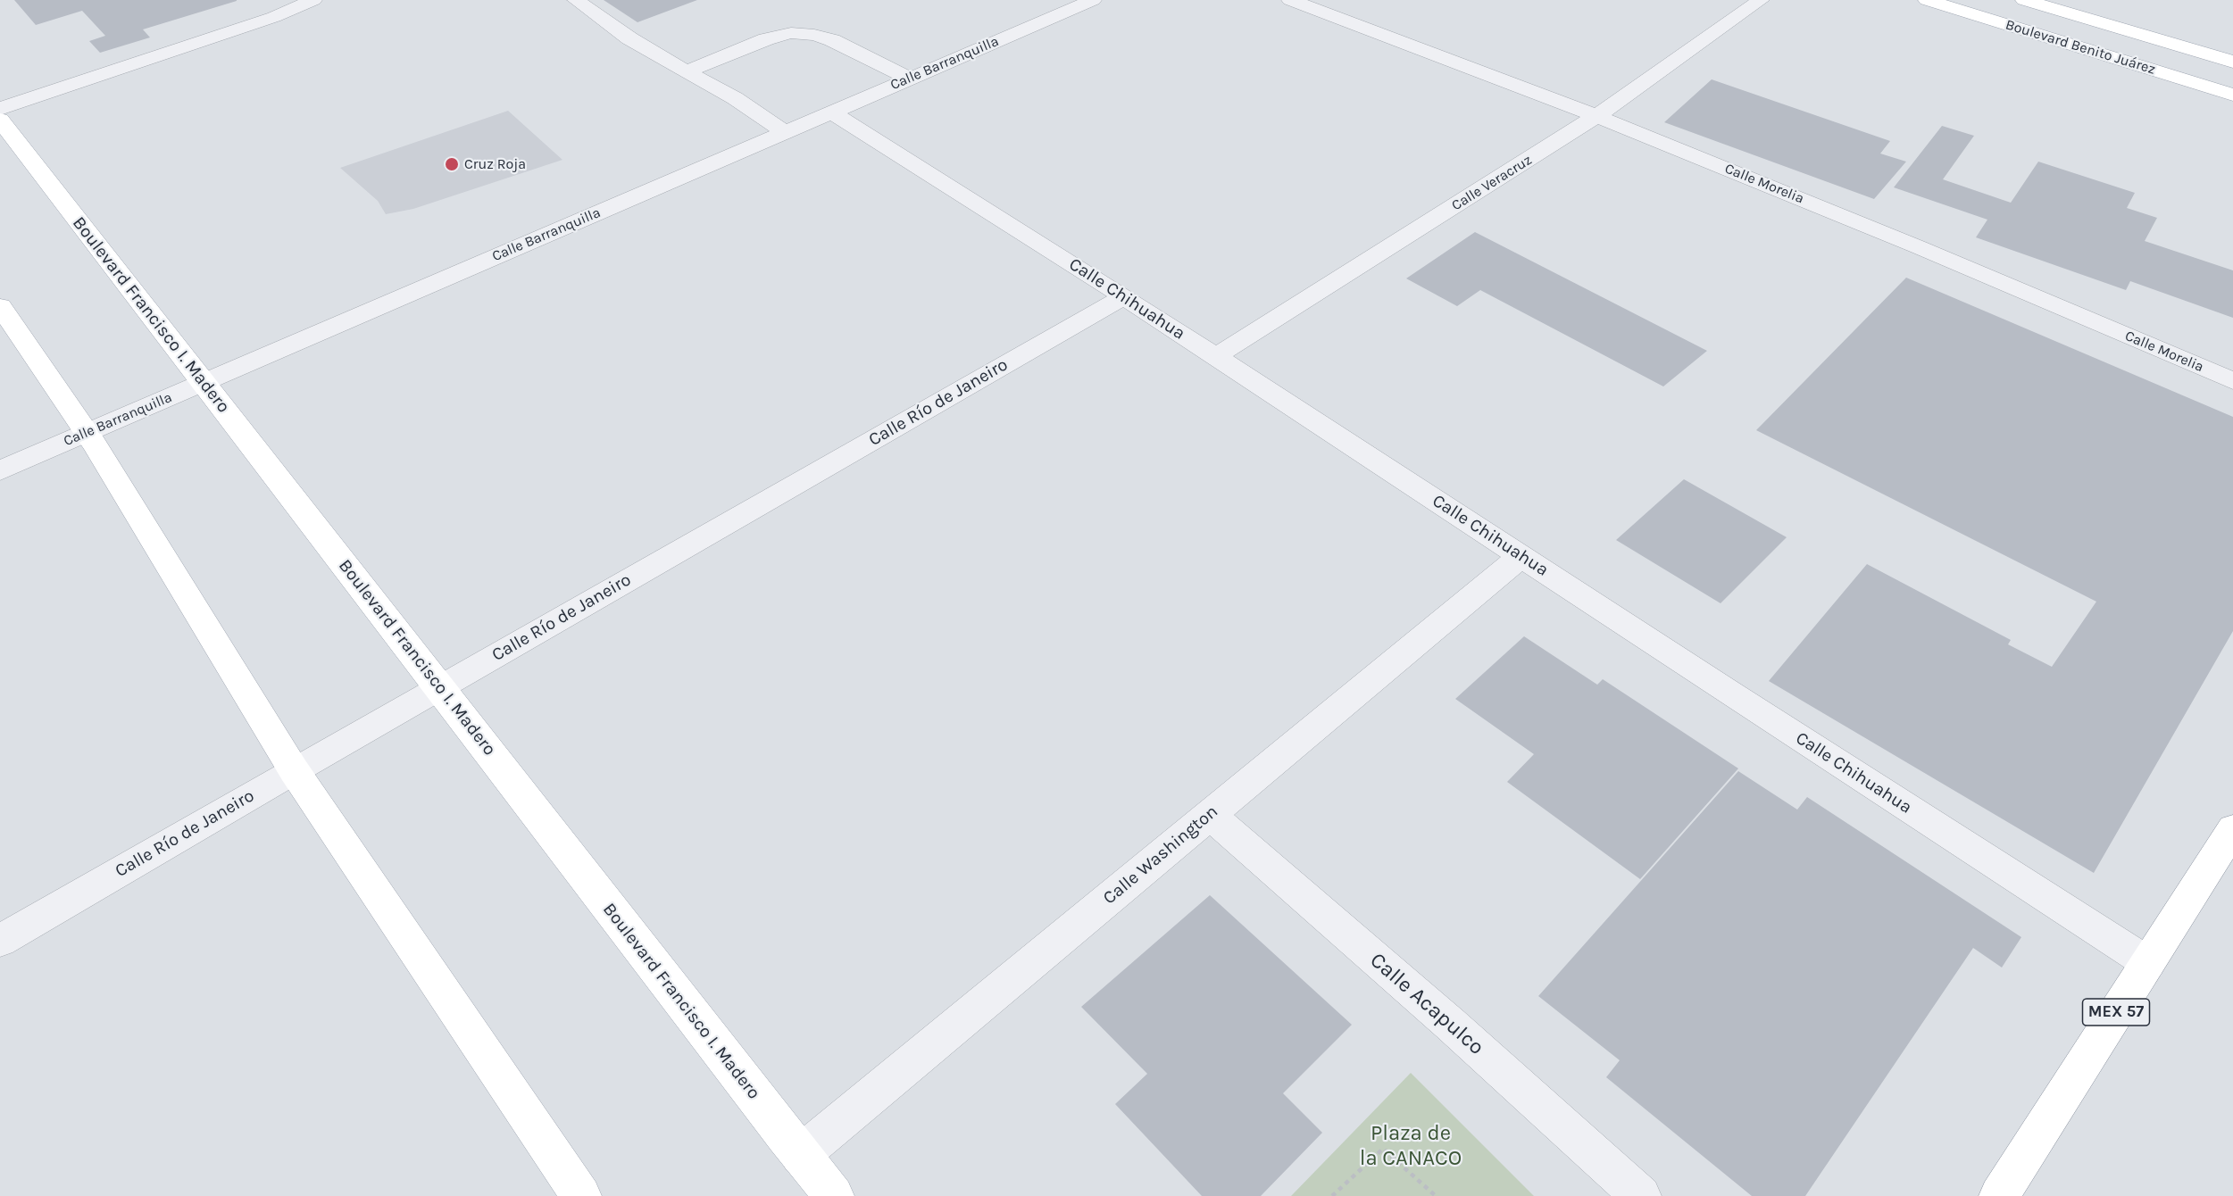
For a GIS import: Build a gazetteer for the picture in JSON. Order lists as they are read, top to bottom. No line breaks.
{"streets":{"main road":["Boulevard Benito Juárez","Boulevard Francisco I. Madero","MEX 57"],"street":["Calle Barranquilla","Calle Veracruz","Calle Morelia","Calle Chihuahua","Calle Río de Janeiro","Calle Washington","Calle Acapulco"]},"crossings":[["Calle Barranquilla","Calle Chihuahua"],["Calle Barranquilla","Boulevard Francisco I. Madero"],["Calle Veracruz","Calle Morelia"],["Calle Veracruz","Calle Chihuahua"],["Calle Chihuahua","Calle Río de Janeiro"],["Calle Chihuahua","Calle Washington"],["Calle Chihuahua","MEX 57"],["Boulevard Francisco I. Madero","Calle Río de Janeiro"],["Boulevard Francisco I. Madero","Calle Washington"],["Calle Washington","Calle Acapulco"]],"parks":["Plaza de la CANACO"],"places":["Cruz Roja"]}
